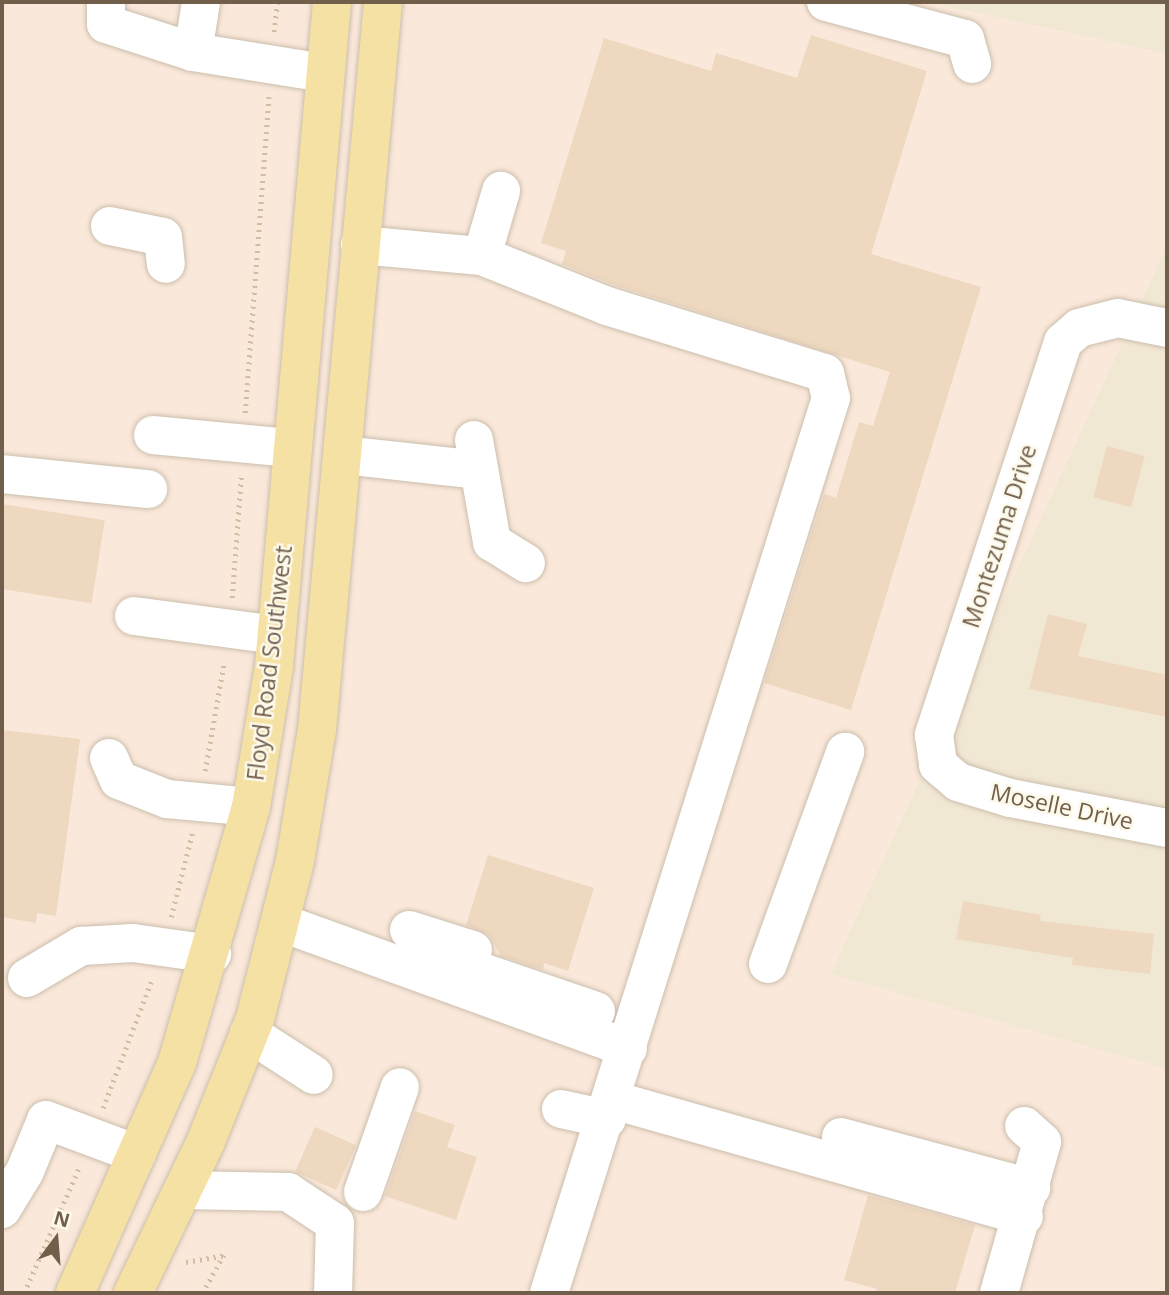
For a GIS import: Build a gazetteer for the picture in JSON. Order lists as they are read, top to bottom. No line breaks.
{"streets":{"main road":["Floyd Road Southwest"],"street":["Montezuma Drive","Moselle Drive"]},"crossings":[["Montezuma Drive","Moselle Drive"]],"north":"top"}
